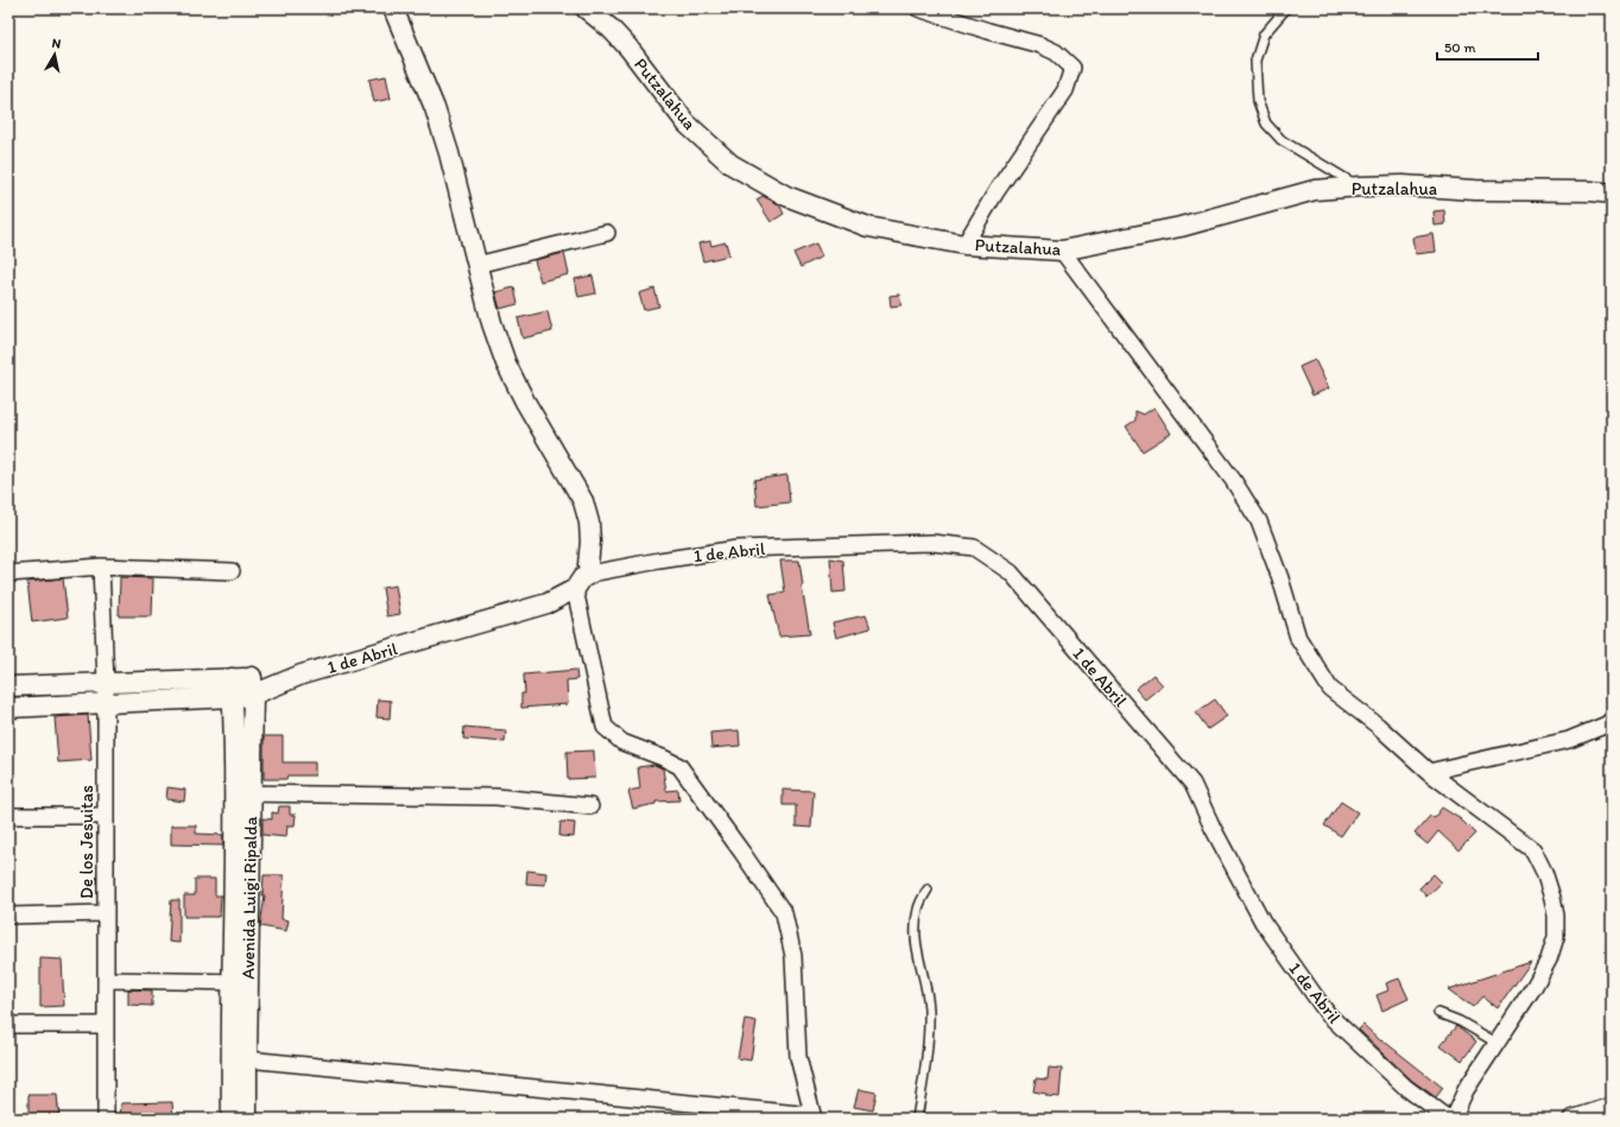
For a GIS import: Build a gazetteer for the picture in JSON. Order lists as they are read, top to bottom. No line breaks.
{"streets":{"street":["Putzalahua","1 de Abril","De los Jesuitas","Avenida Luigi Ripalda"]},"crossings":[["1 de Abril","De los Jesuitas"],["1 de Abril","Avenida Luigi Ripalda"]],"scale_bar":"50 m","north":"top"}
